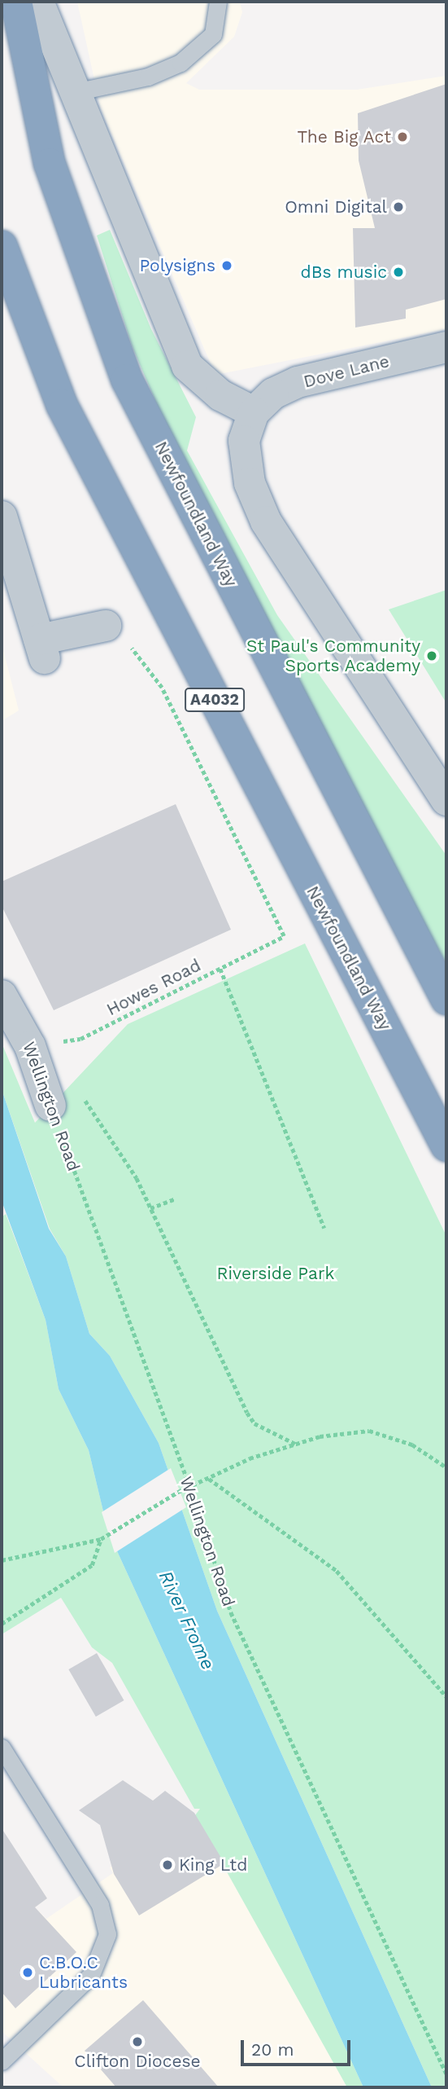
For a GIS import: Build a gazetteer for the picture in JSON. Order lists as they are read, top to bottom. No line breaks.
{"streets":{"highway":["Newfoundland Way","A4032"],"street":["Dove Lane","Wellington Road"],"path":["Howes Road"]},"crossings":[["Howes Road","Wellington Road"]],"water":["River Frome"],"parks":["Riverside Park"],"places":["The Big Act","Omni Digital","Polysigns","dBs music","St Paul's Community Sports Academy","King Ltd","C.B.O.C Lubricants","Clifton Diocese"],"scale_bar":"20 m"}
